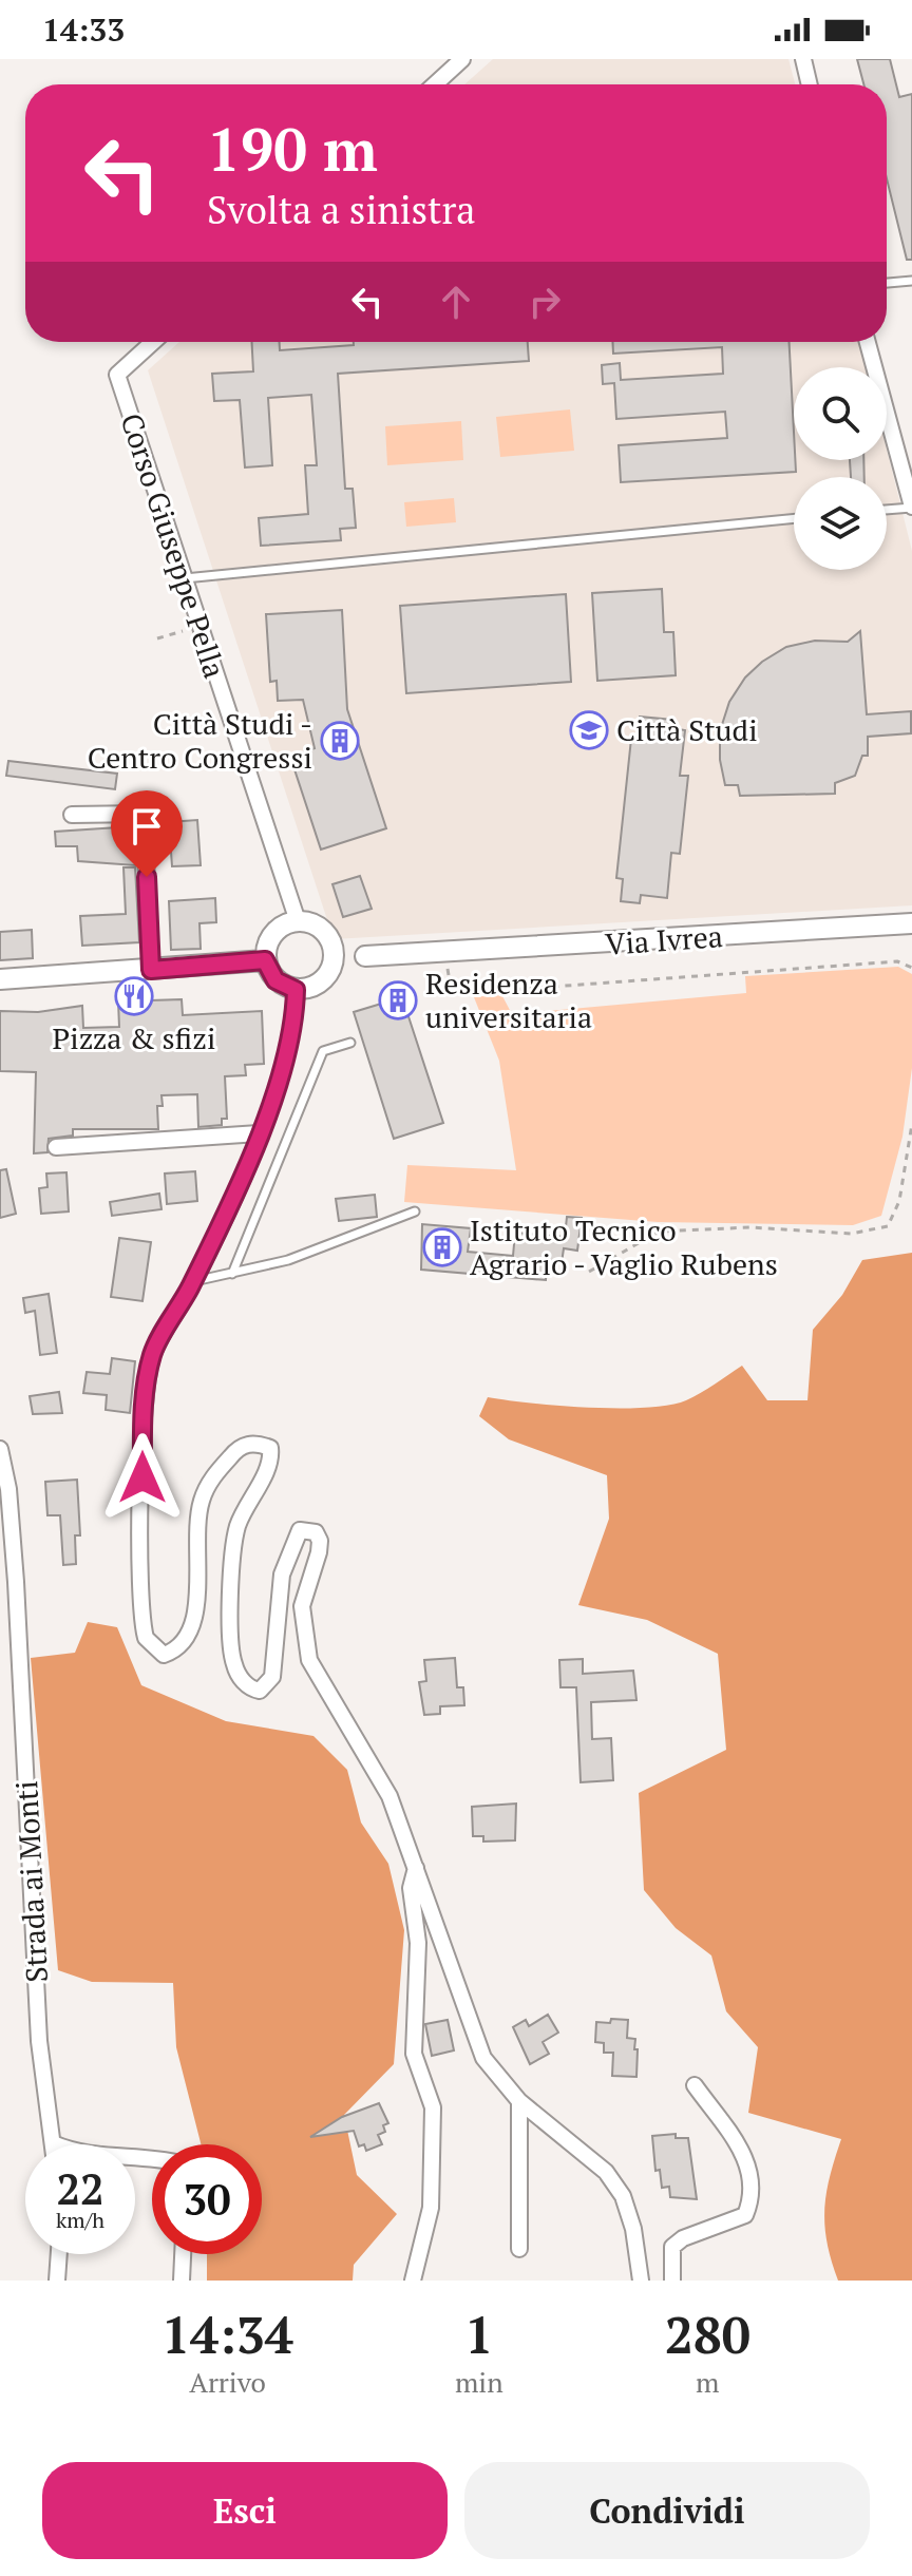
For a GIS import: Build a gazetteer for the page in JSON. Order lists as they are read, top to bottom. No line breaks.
{"streets":{"main road":["Via Ivrea"],"street":["Corso Giuseppe Pella","Strada ai Monti"]},"crossings":[["Corso Giuseppe Pella","Via Ivrea"]],"places":{"school or university":["Città Studi"],"building":["Città Studi - Centro Congressi","Residenza universitaria","Istituto Tecnico Agrario - Vaglio Rubens"],"restaurant":["Pizza & sfizi"]},"page":{"status":"14:33","turn":["190 m","Svolta a sinistra"],"speed":"22 km/h","limit":"30","eta":["14:34","Arrivo","1","min","280","m"],"buttons":["Esci","Condividi"]}}
